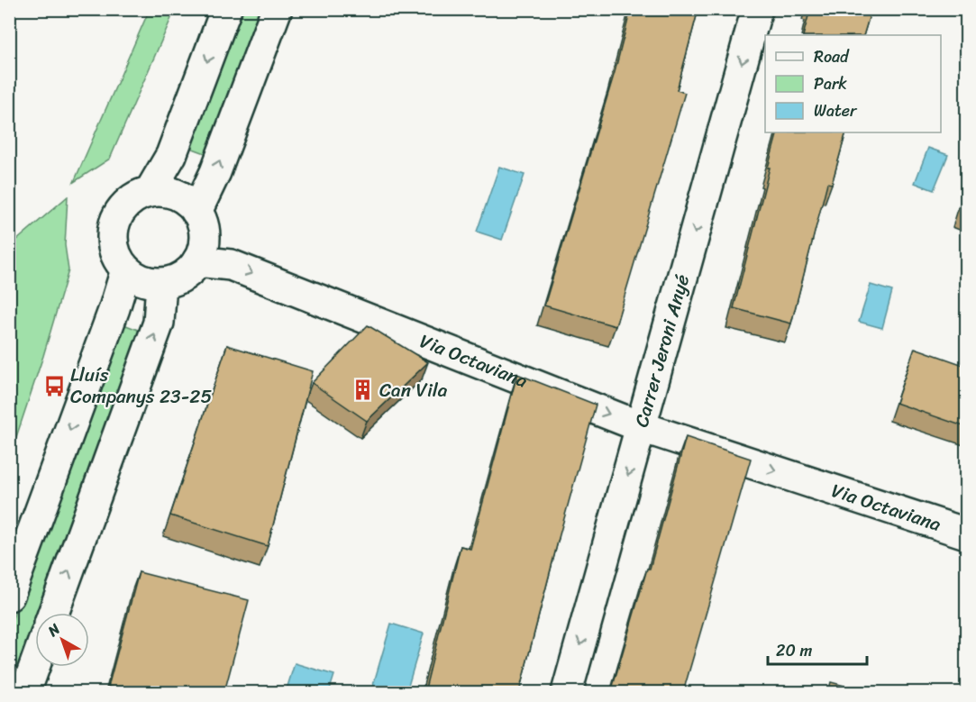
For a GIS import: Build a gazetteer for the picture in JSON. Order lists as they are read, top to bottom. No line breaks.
{"streets":{"street":["Carrer Jeroni Anyé","Via Octaviana"]},"crossings":[["Carrer Jeroni Anyé","Via Octaviana"]],"one_way":["Carrer Jeroni Anyé","Via Octaviana"],"places":{"bus stop":["Lluís Companys 23-25"],"building":["Can Vila"]},"legend":["Road","Park","Water"],"scale_bar":"20 m","north":"top left"}
